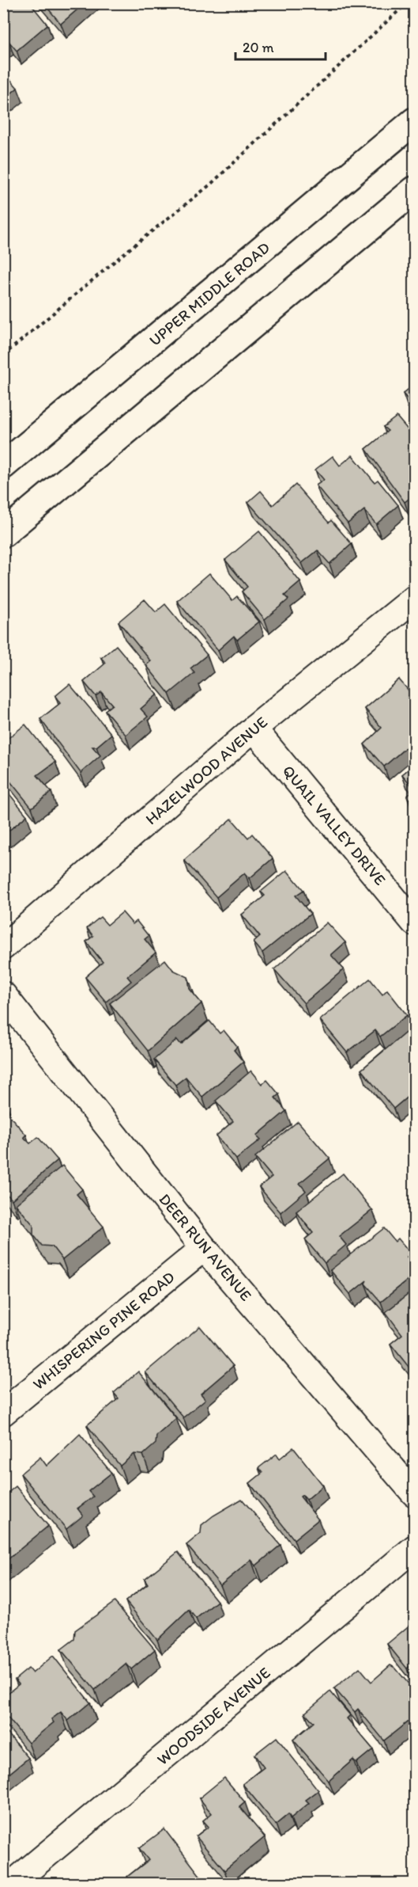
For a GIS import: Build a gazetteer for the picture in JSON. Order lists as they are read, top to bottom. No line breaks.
{"streets":{"main road":["UPPER MIDDLE ROAD"],"street":["HAZELWOOD AVENUE","QUAIL VALLEY DRIVE","DEER RUN AVENUE","WHISPERING PINE ROAD","WOODSIDE AVENUE"]},"crossings":[["HAZELWOOD AVENUE","QUAIL VALLEY DRIVE"],["DEER RUN AVENUE","WHISPERING PINE ROAD"]],"scale_bar":"20 m"}
